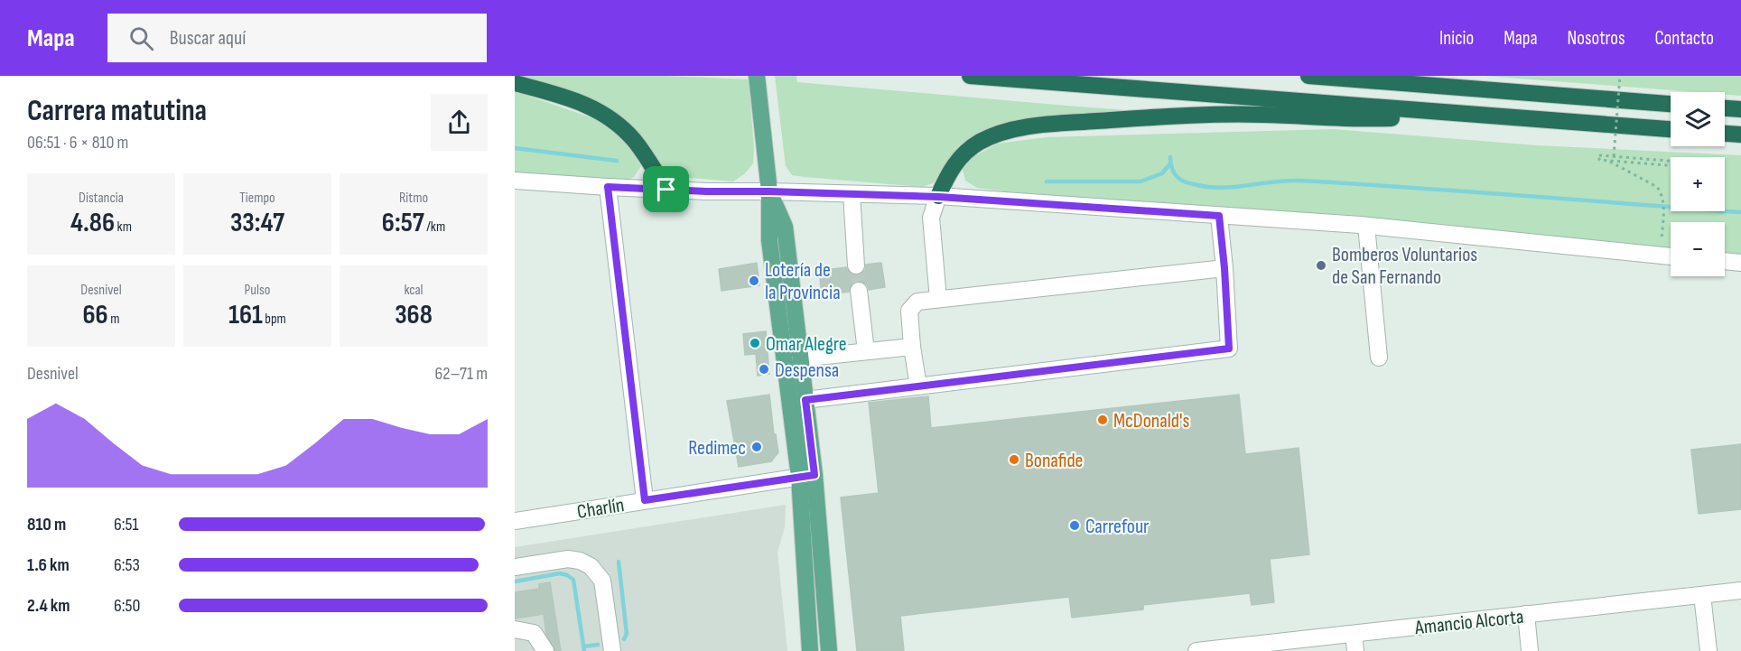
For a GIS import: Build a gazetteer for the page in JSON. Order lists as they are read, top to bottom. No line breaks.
{"streets":{"street":["Charlín","Amancio Alcorta"]},"places":["Bomberos Voluntarios de San Fernando","Lotería de la Provincia","Omar Alegre","Despensa","McDonald's","Redimec","Bonafide","Carrefour"],"page":{"header":"Mapa","search":"Buscar aquí","nav":["Inicio","Mapa","Nosotros","Contacto"],"heading":["Carrera matutina","06:51 · 6 × 810 m"],"map_buttons":["+","−"],"stats":[["Distancia","4.86 km"],["Tiempo","33:47"],["Ritmo","6:57 /km"],["Desnivel","66 m"],["Pulso","161 bpm"],["kcal","368"]],"chart":["Desnivel","62–71 m"],"list":[{"name":"810 m","note":"6:51"},{"name":"1.6 km","note":"6:53"},{"name":"2.4 km","note":"6:50"}]}}
